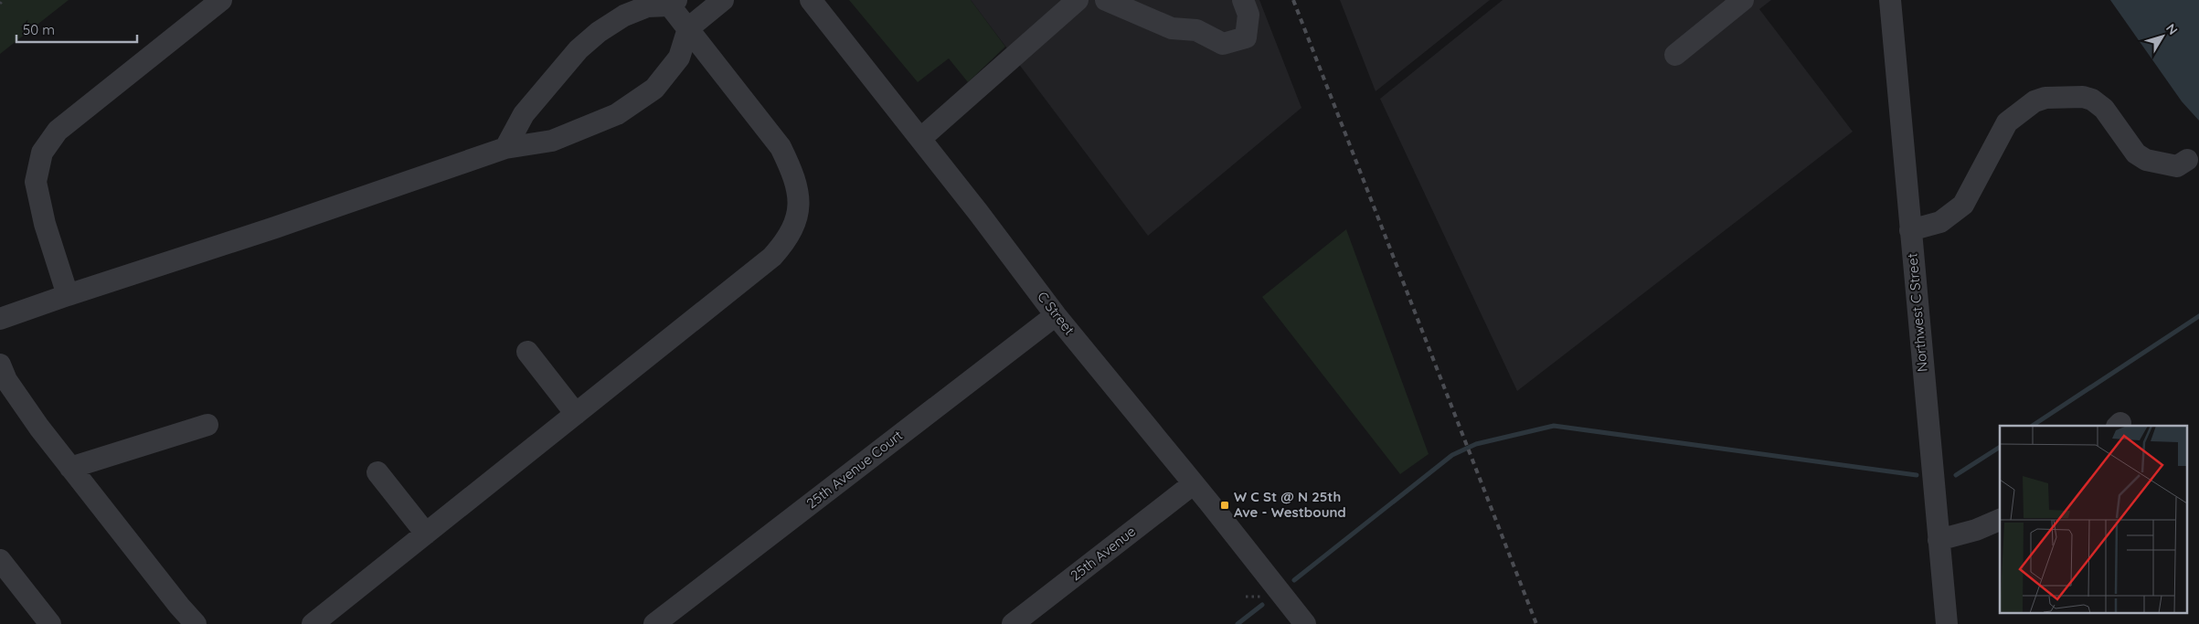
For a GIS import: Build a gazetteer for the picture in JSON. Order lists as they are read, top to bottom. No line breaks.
{"streets":{"street":["Northwest C Street","C Street","25th Avenue Court","25th Avenue"]},"crossings":[["C Street","25th Avenue Court"],["C Street","25th Avenue"]],"places":{"transit":["W C St @ N 25th Ave - Westbound"]},"scale_bar":"50 m","north":"top right"}
